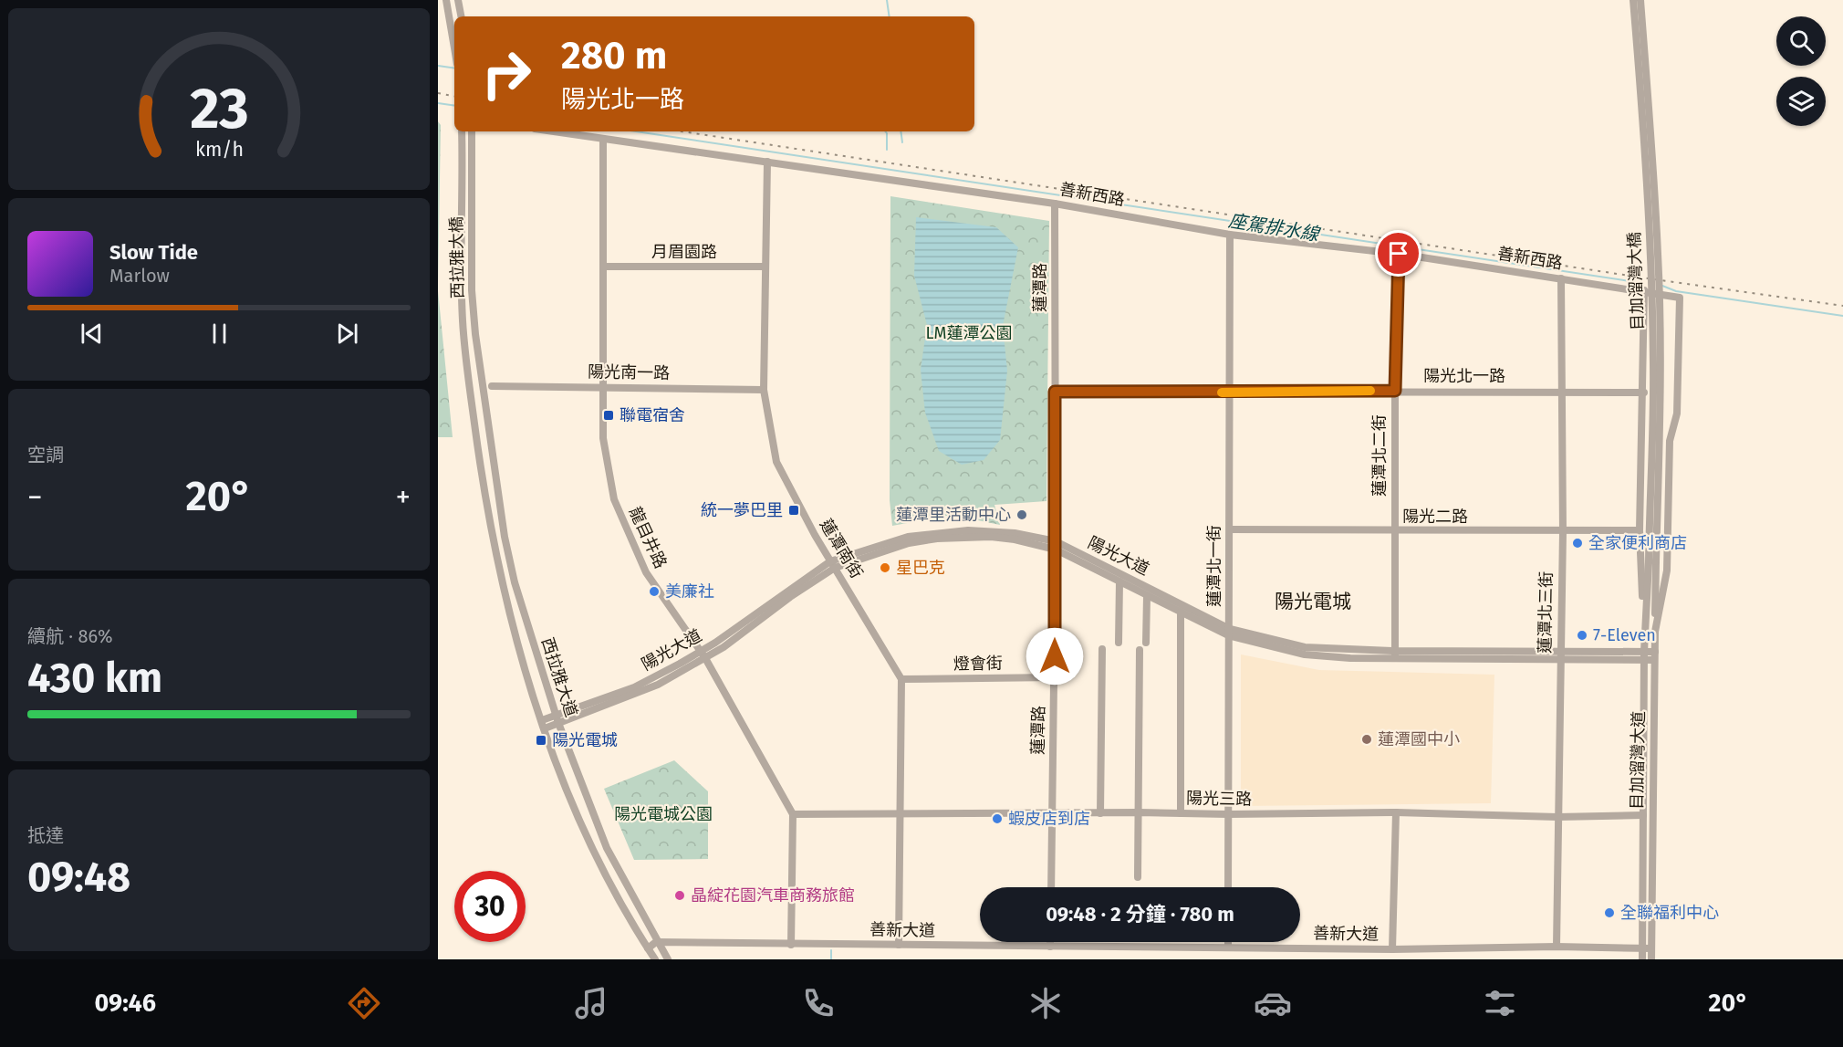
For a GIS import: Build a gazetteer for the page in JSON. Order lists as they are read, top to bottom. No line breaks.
{"streets":{"street":["善新西路","月眉園路","西拉雅大橋","目加溜灣大橋","蓮潭路","陽光南一路","陽光北一路","蓮潭北二街","陽光二路","龍目井路","蓮潭南街","陽光大道","蓮潭北一街","蓮潭北三街","燈會街","西拉雅大道","目加溜灣大道","陽光三路","善新大道"]},"crossings":[["善新西路","蓮潭路"],["善新西路","蓮潭北二街"],["善新西路","龍目井路"],["善新西路","蓮潭南街"],["善新西路","蓮潭北一街"],["善新西路","蓮潭北三街"],["善新西路","目加溜灣大道"],["月眉園路","龍目井路"],["月眉園路","蓮潭南街"],["西拉雅大橋","西拉雅大道"],["目加溜灣大橋","目加溜灣大道"],["蓮潭路","陽光北一路"],["蓮潭路","陽光大道"],["蓮潭路","燈會街"],["蓮潭路","陽光三路"],["陽光南一路","龍目井路"],["陽光南一路","蓮潭南街"],["陽光北一路","蓮潭北二街"],["陽光北一路","蓮潭北一街"],["陽光北一路","蓮潭北三街"],["蓮潭北二街","陽光二路"],["蓮潭北二街","陽光大道"],["陽光二路","蓮潭北一街"],["陽光二路","蓮潭北三街"],["龍目井路","陽光大道"],["龍目井路","陽光三路"],["蓮潭南街","陽光大道"],["蓮潭南街","燈會街"],["陽光大道","蓮潭北一街"],["陽光大道","蓮潭北三街"],["陽光大道","西拉雅大道"],["陽光大道","目加溜灣大道"],["蓮潭北一街","陽光三路"],["蓮潭北三街","陽光三路"],["蓮潭北三街","善新大道"],["西拉雅大道","善新大道"],["目加溜灣大道","陽光三路"],["目加溜灣大道","善新大道"]],"districts":["陽光電城"],"water":["座駕排水線"],"parks":["LM蓮潭公園","陽光電城公園"],"places":{"transit":["聯電宿舍","統一夢巴里","陽光電城"],"other":["蓮潭里活動中心","全家便利商店","星巴克","美廉社","7-Eleven","蓮潭國中小","蝦皮店到店","晶綻花園汽車商務旅館","全聯福利中心"]},"page":{"turn":["280 m","陽光北一路"],"song":["Slow Tide","Marlow"],"tile":["空調",["續航 · 86%","430 km"],["抵達","09:48"]],"heat":["−","20°","+"],"limit":"30","trip":"09:48 · 2 分鐘 · 780 m","tabs":["09:46","20°"],"gauge":["23","km/h"]}}
